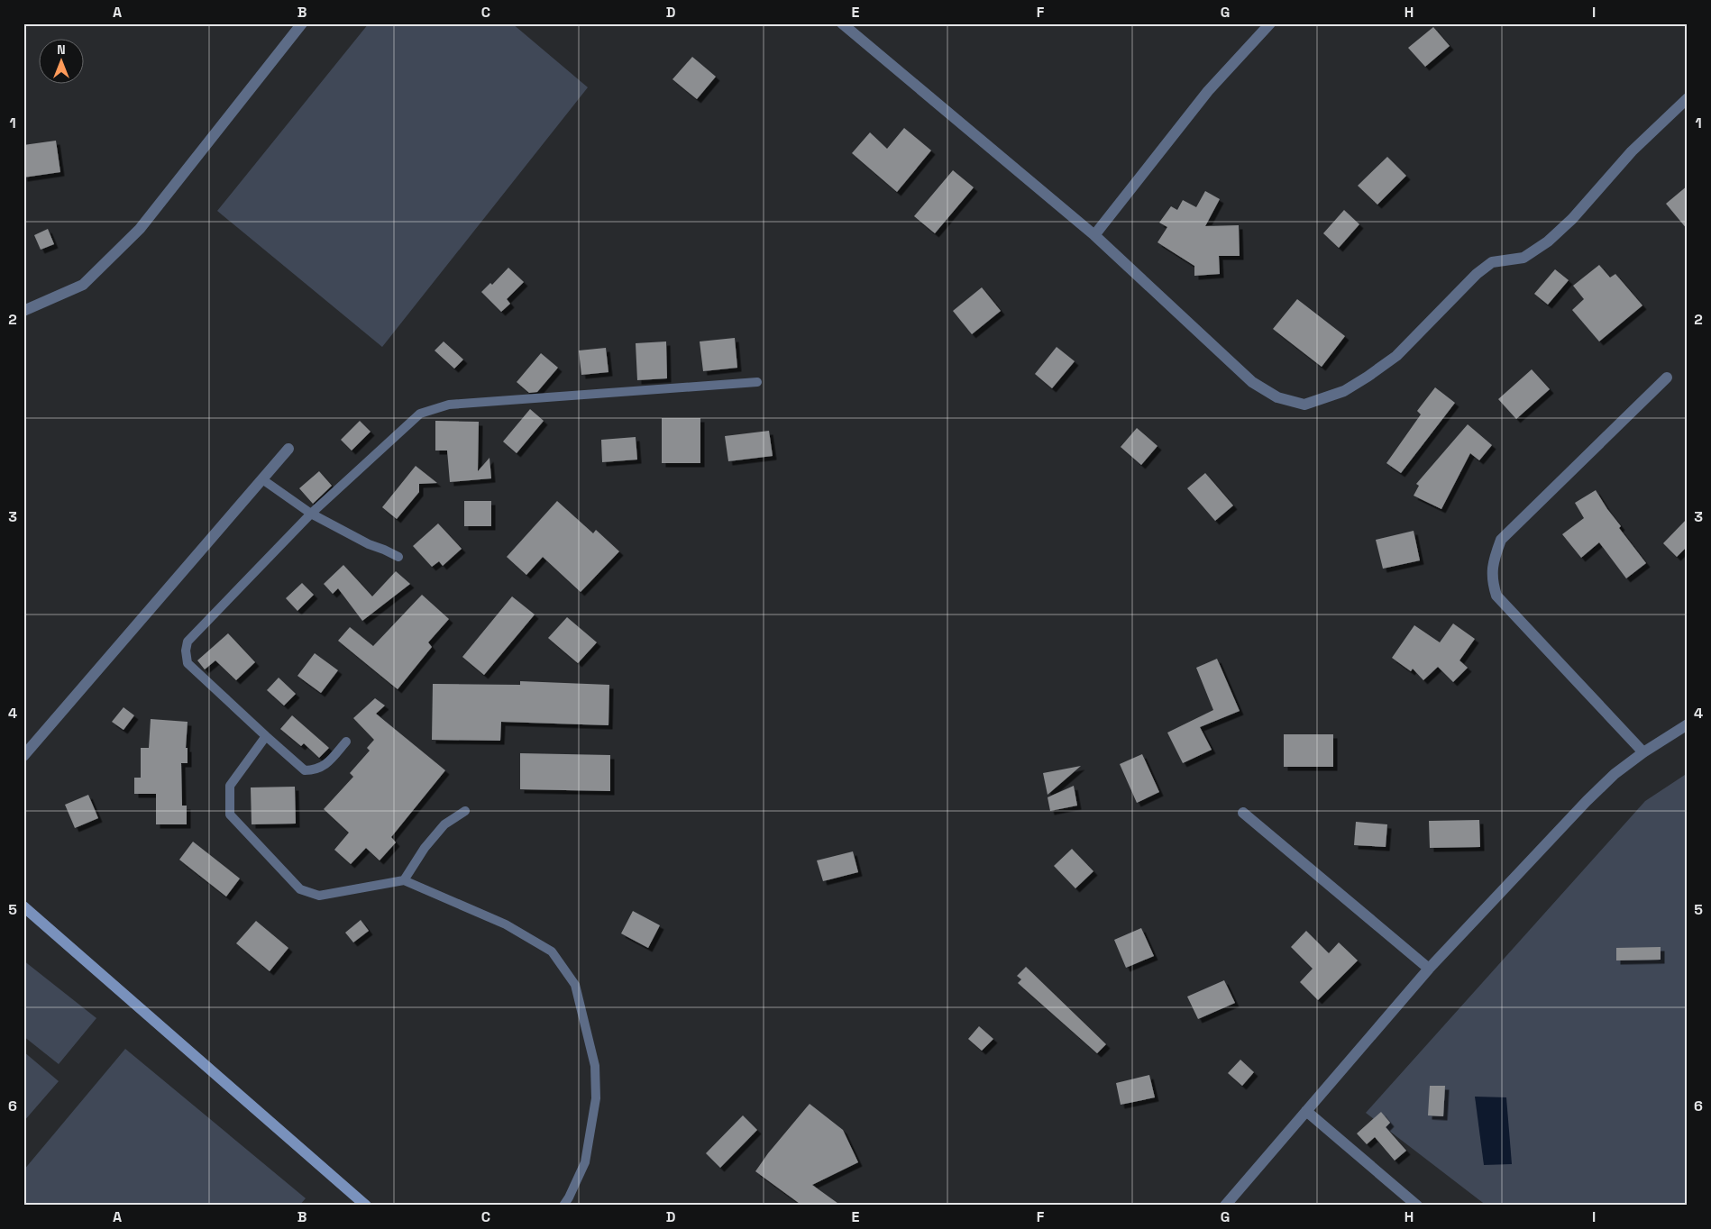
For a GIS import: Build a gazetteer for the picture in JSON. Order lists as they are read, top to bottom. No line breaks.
{"north":"top","grid":{"columns":["A","B","C","D","E","F","G","H","I"],"rows":["1","2","3","4","5","6"]}}
